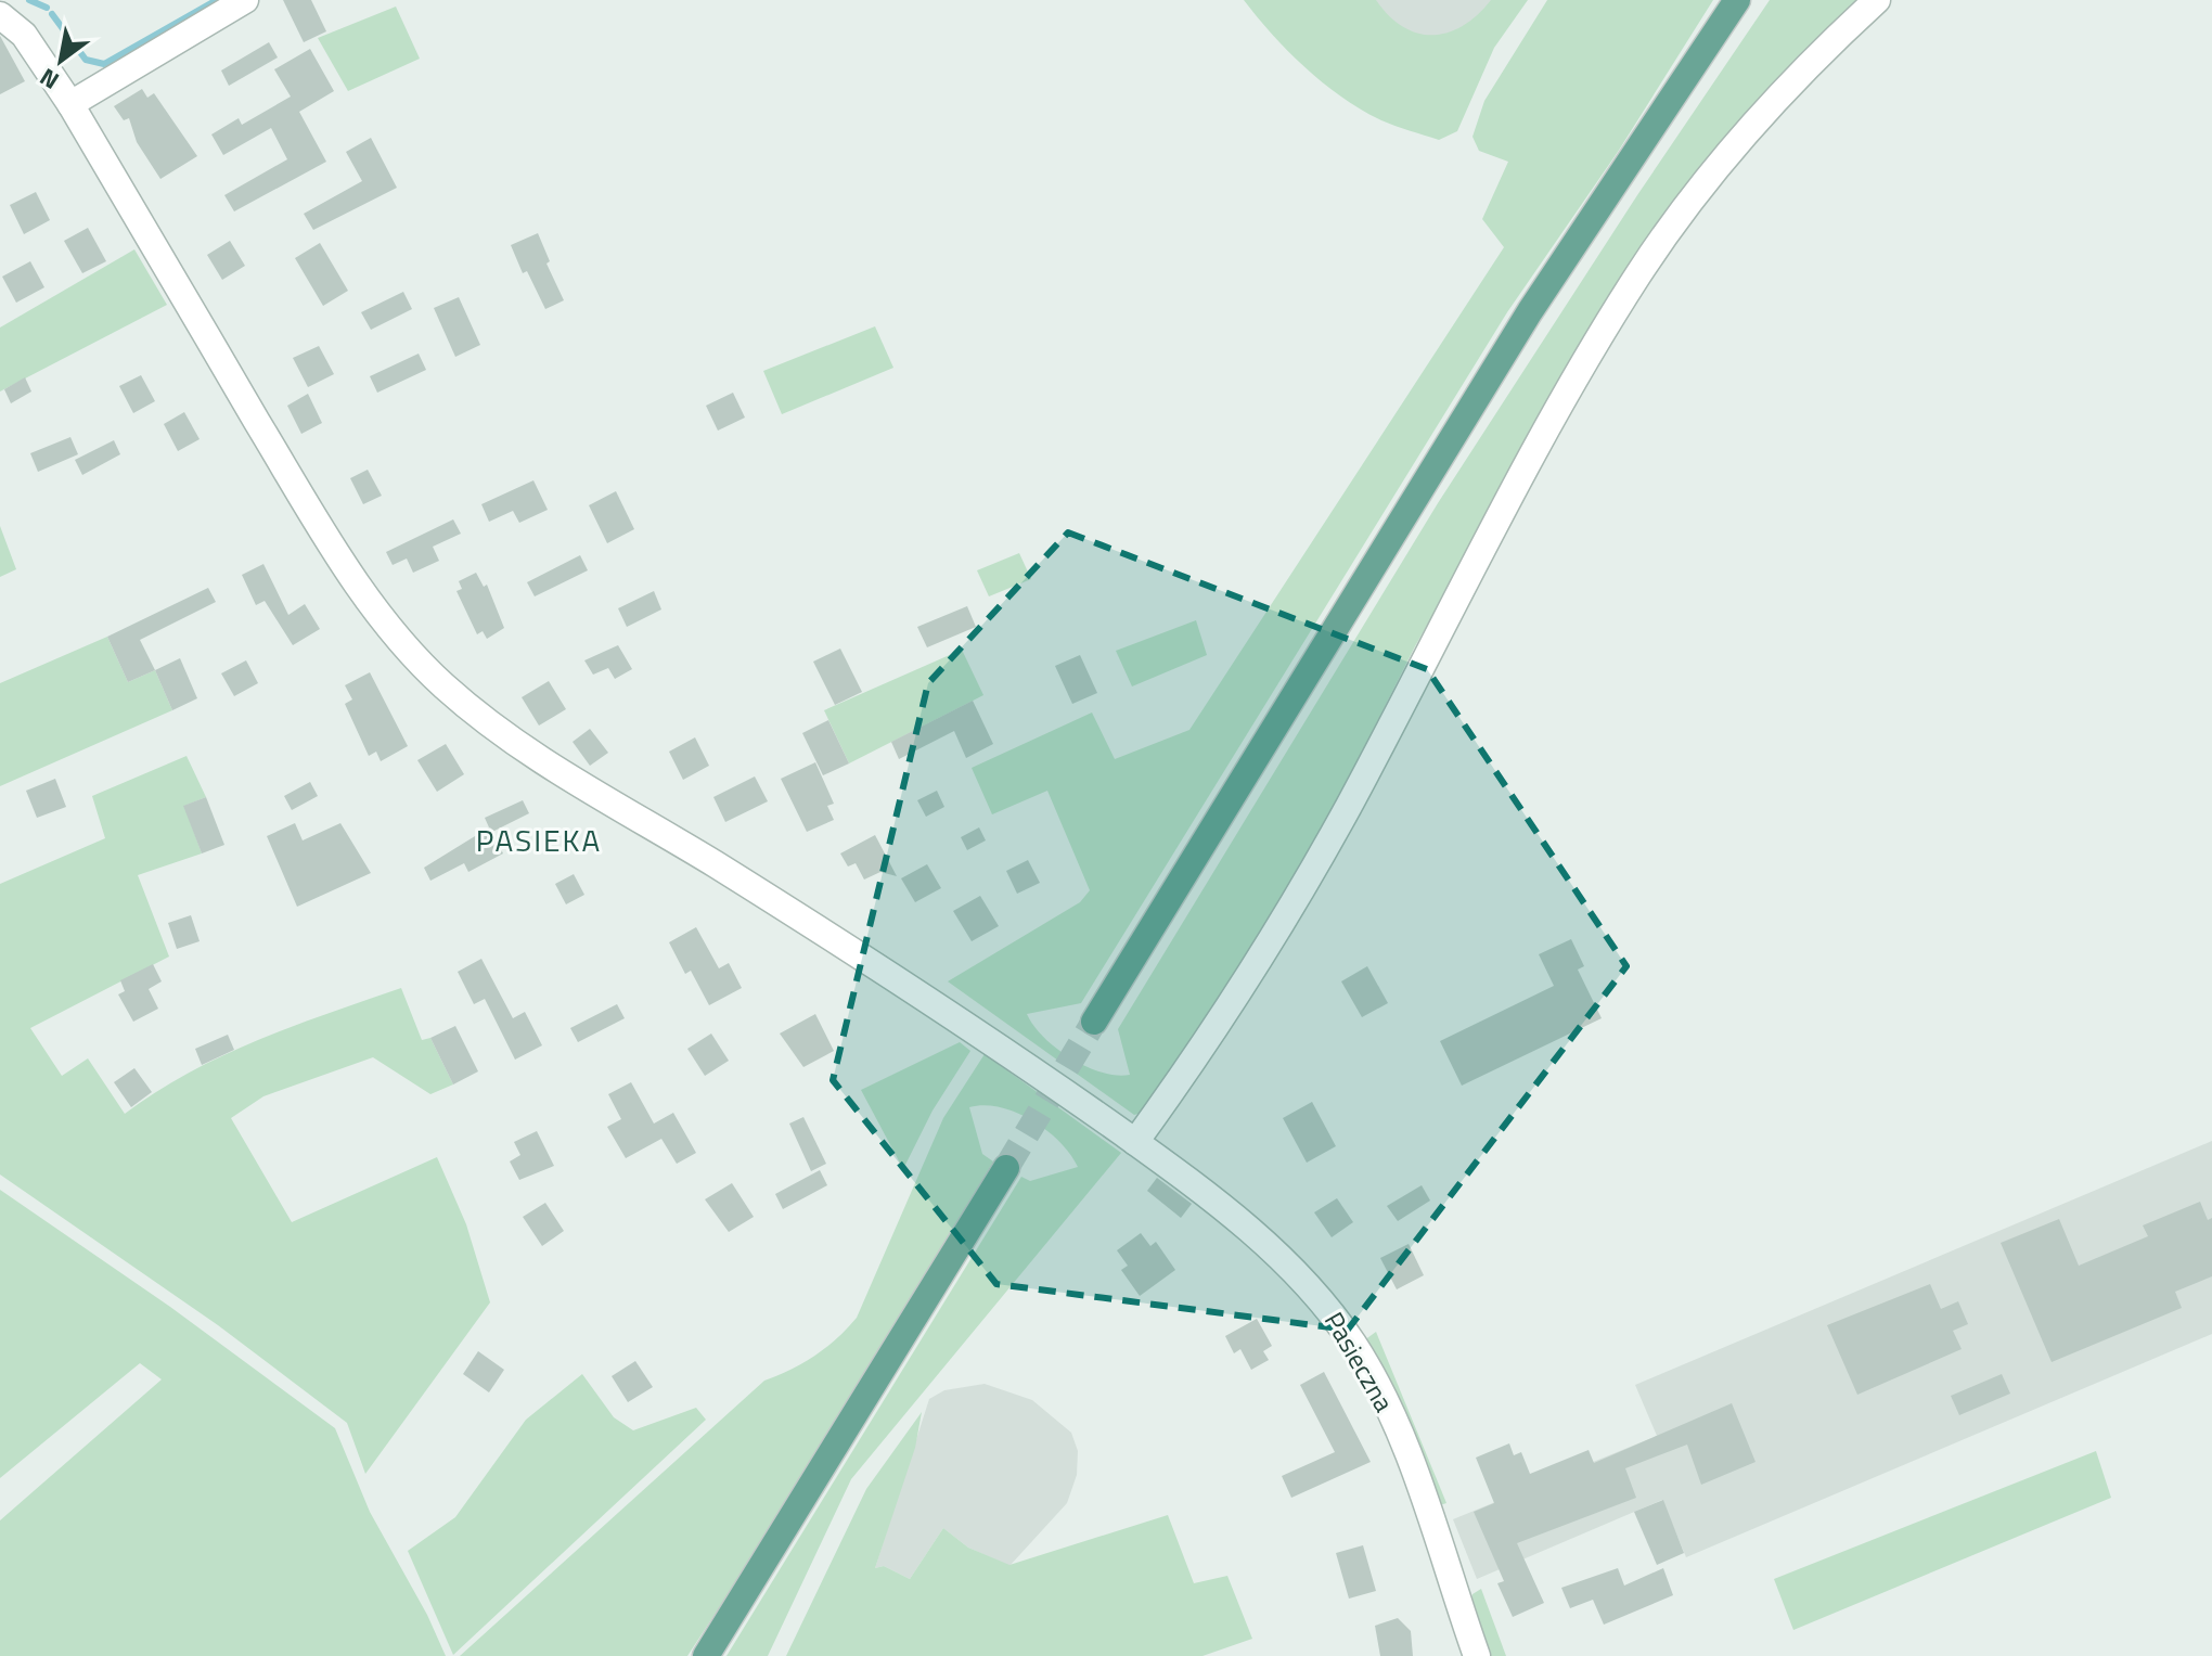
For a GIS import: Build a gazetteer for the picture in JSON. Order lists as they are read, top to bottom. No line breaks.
{"streets":{"street":["Pasieczna"]},"districts":["PASIEKA"],"north":"bottom left"}
